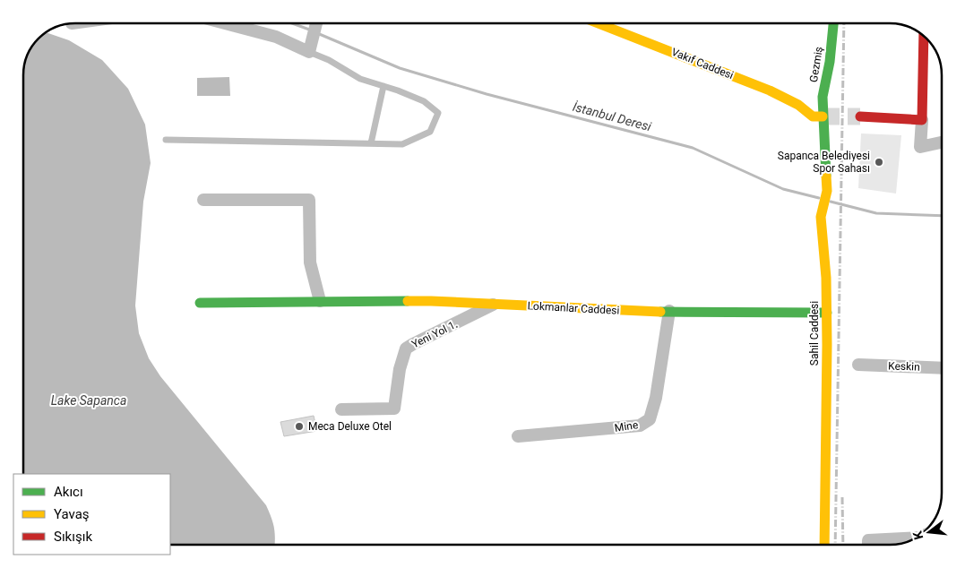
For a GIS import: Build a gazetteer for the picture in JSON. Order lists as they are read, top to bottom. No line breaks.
{"streets":{"street":["Vakıf Caddesi","Gezmiş","Lokmanlar Caddesi","Sahil Caddesi","Yeni Yol 1.","Keskin","Mine"]},"crossings":[["Vakıf Caddesi","Gezmiş"],["Vakıf Caddesi","Sahil Caddesi"],["Gezmiş","Sahil Caddesi"],["Lokmanlar Caddesi","Sahil Caddesi"],["Lokmanlar Caddesi","Yeni Yol 1."],["Lokmanlar Caddesi","Mine"]],"water":["İstanbul Deresi","Lake Sapanca"],"places":["Sapanca Belediyesi Spor Sahası","Meca Deluxe Otel"],"legend":["Akıcı","Yavaş","Sıkışık"],"north":"left"}
